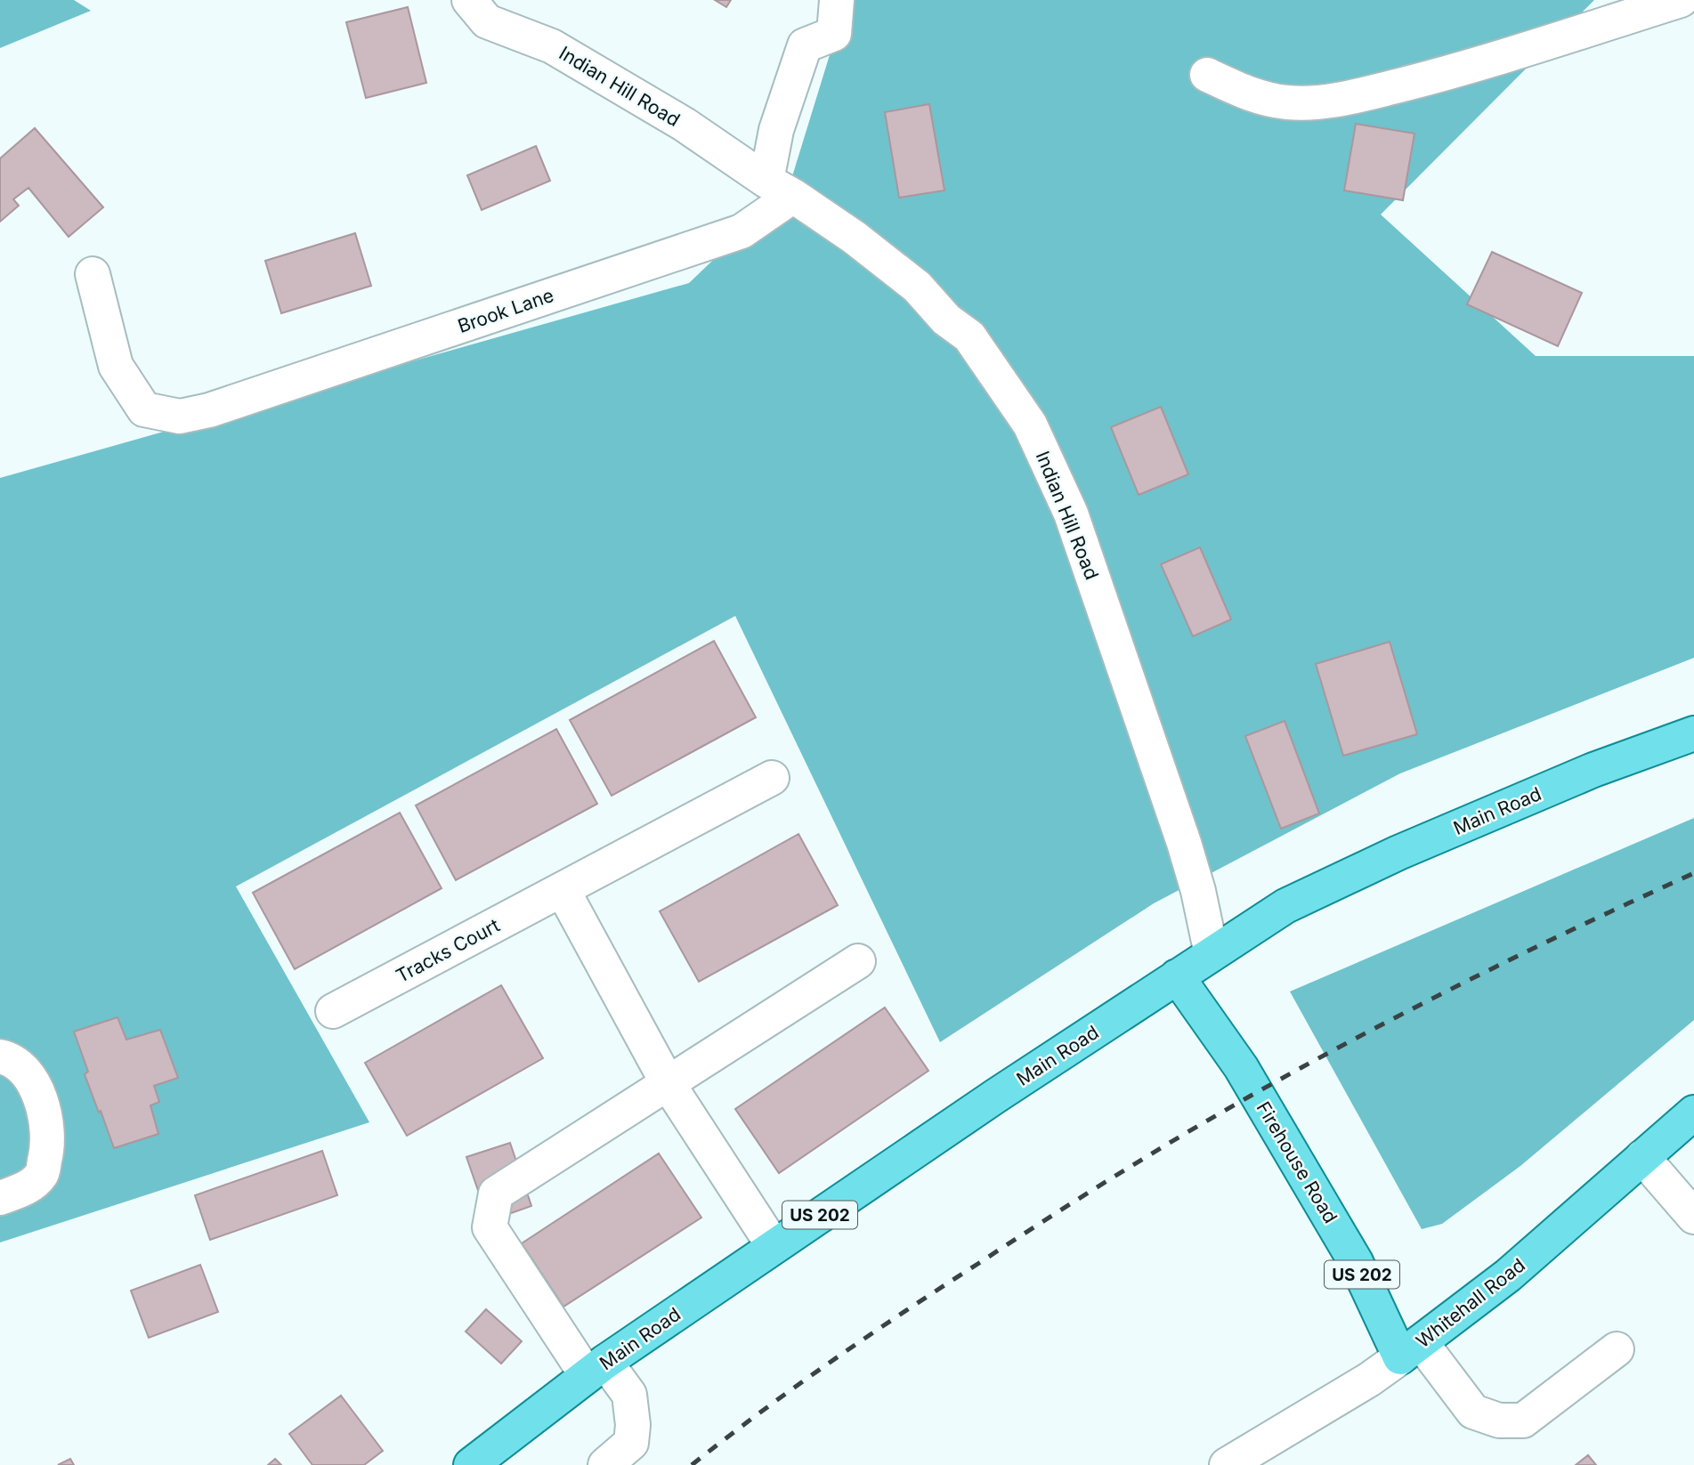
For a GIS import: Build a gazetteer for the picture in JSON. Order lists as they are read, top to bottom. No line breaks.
{"streets":{"main road":["Main Road","Firehouse Road","US 202","Whitehall Road"],"street":["Indian Hill Road","Brook Lane","Tracks Court"]},"crossings":[["Indian Hill Road","Brook Lane"],["Indian Hill Road","Main Road"],["Main Road","Firehouse Road"],["Firehouse Road","Whitehall Road"]]}
